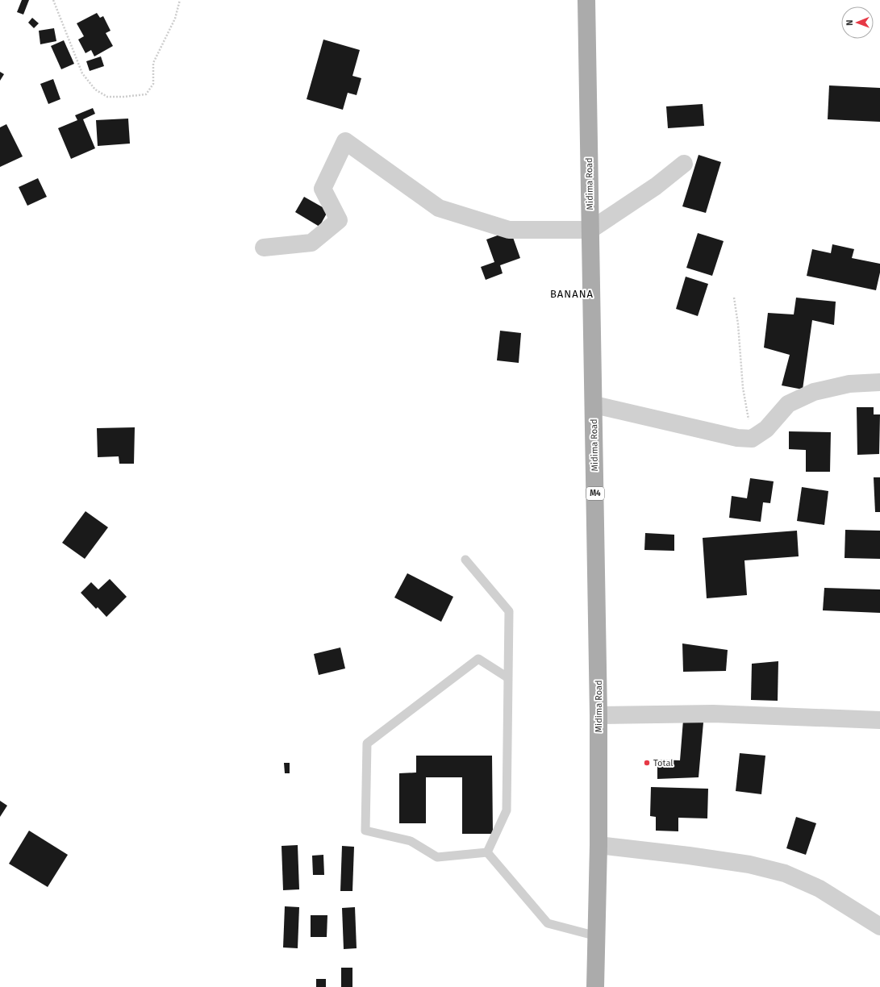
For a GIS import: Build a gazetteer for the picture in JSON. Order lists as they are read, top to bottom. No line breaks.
{"streets":{"main road":["Midima Road","M4"]},"districts":["BANANA"],"places":["Total"],"north":"left"}
